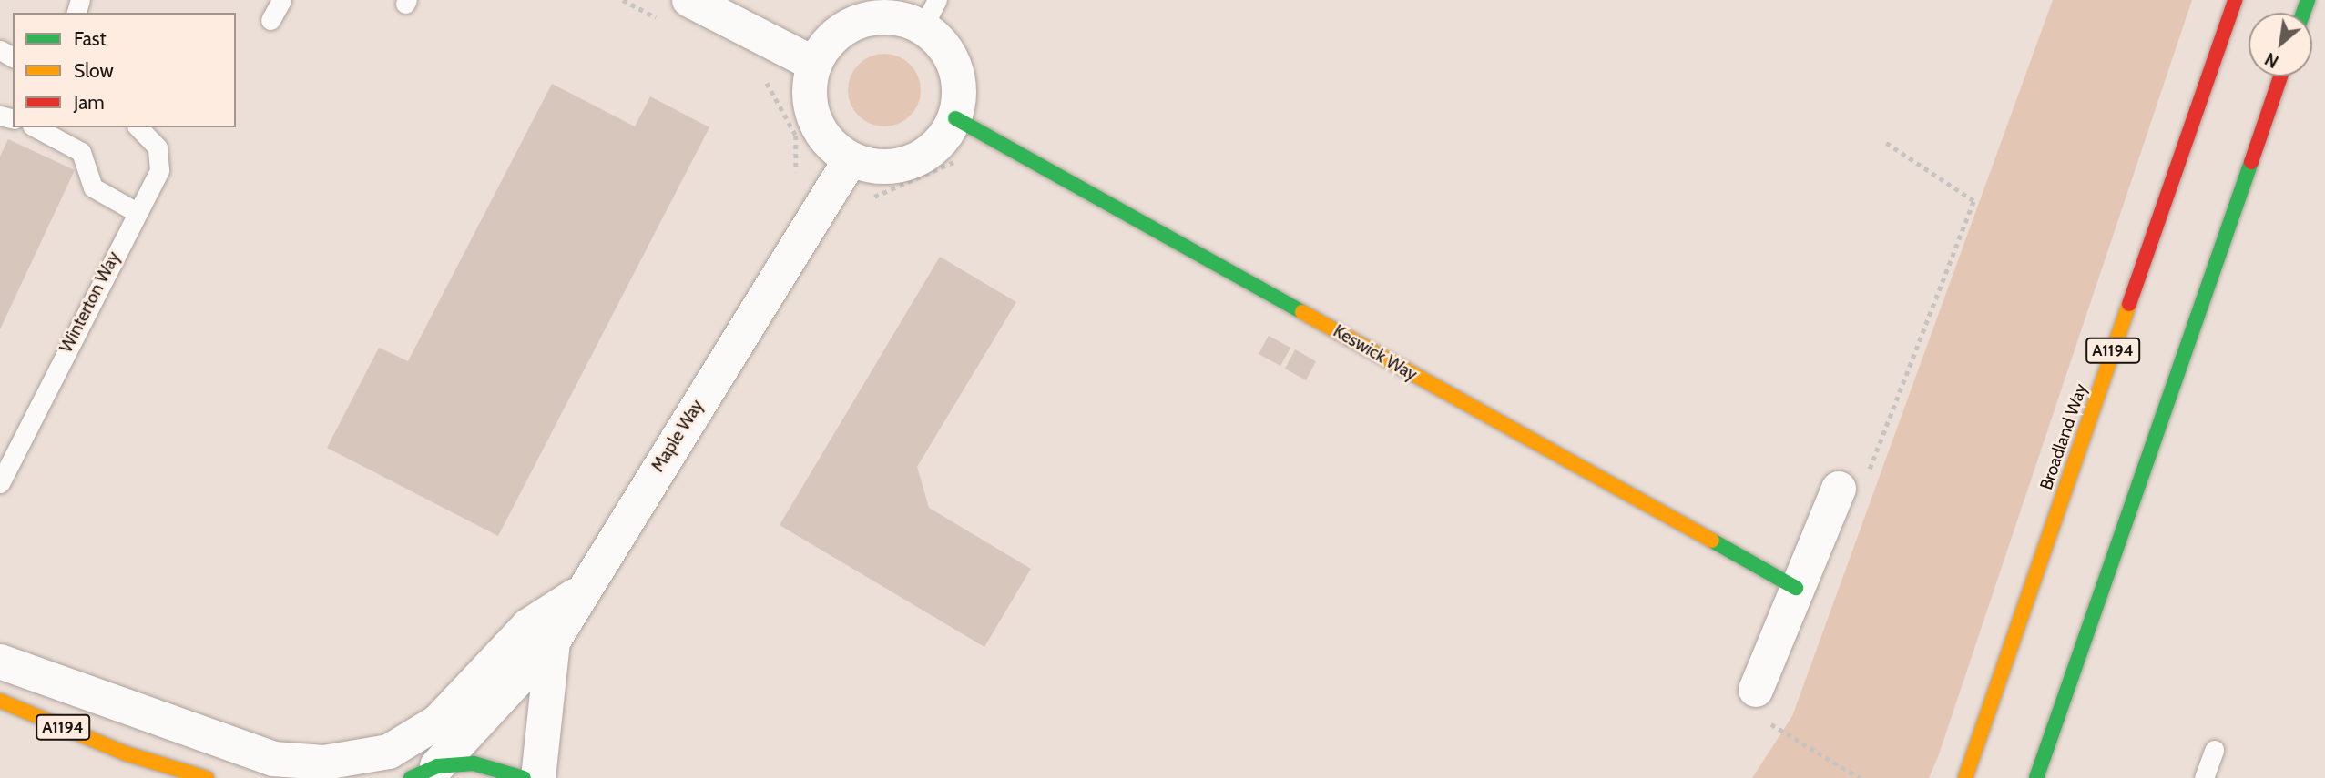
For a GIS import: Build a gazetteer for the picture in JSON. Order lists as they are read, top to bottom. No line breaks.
{"streets":{"main road":["A1194","Keswick Way","Broadland Way"],"street":["Maple Way"],"lane":["Winterton Way"]},"crossings":[["Keswick Way","Maple Way"]],"legend":["Fast","Slow","Jam"],"north":"bottom left"}
